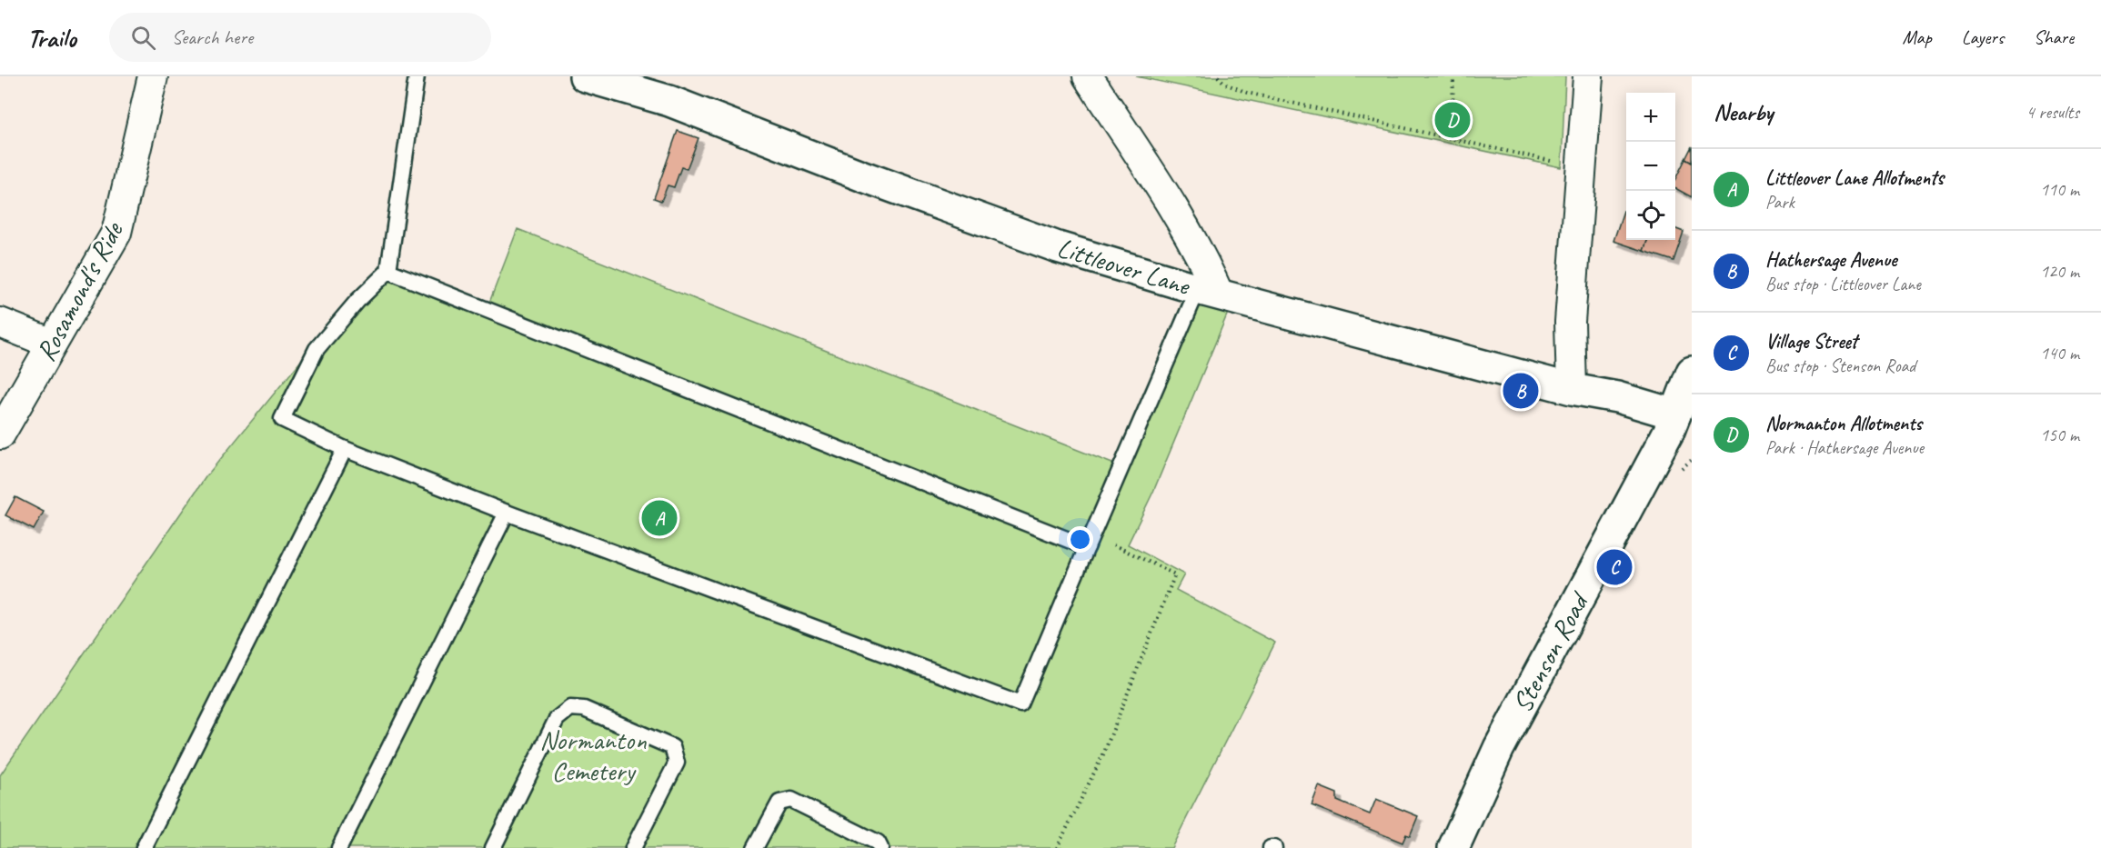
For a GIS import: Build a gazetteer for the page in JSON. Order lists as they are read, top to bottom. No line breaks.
{"streets":{"street":["Littleover Lane","Rosamond's Ride","Stenson Road"]},"crossings":[["Littleover Lane","Stenson Road"]],"parks":["Normanton Cemetery"],"page":{"header":"Trailo","search":"Search here","nav":["Map","Layers","Share"],"heading":["Nearby","4 results"],"map_buttons":["+","−"],"pins":["D","B","A","C"],"list":[{"mark":"A","name":"Littleover Lane Allotments","note":"Park","value":"110 m"},{"mark":"B","name":"Hathersage Avenue","note":"Bus stop · Littleover Lane","value":"120 m"},{"mark":"C","name":"Village Street","note":"Bus stop · Stenson Road","value":"140 m"},{"mark":"D","name":"Normanton Allotments","note":"Park · Hathersage Avenue","value":"150 m"}]}}
